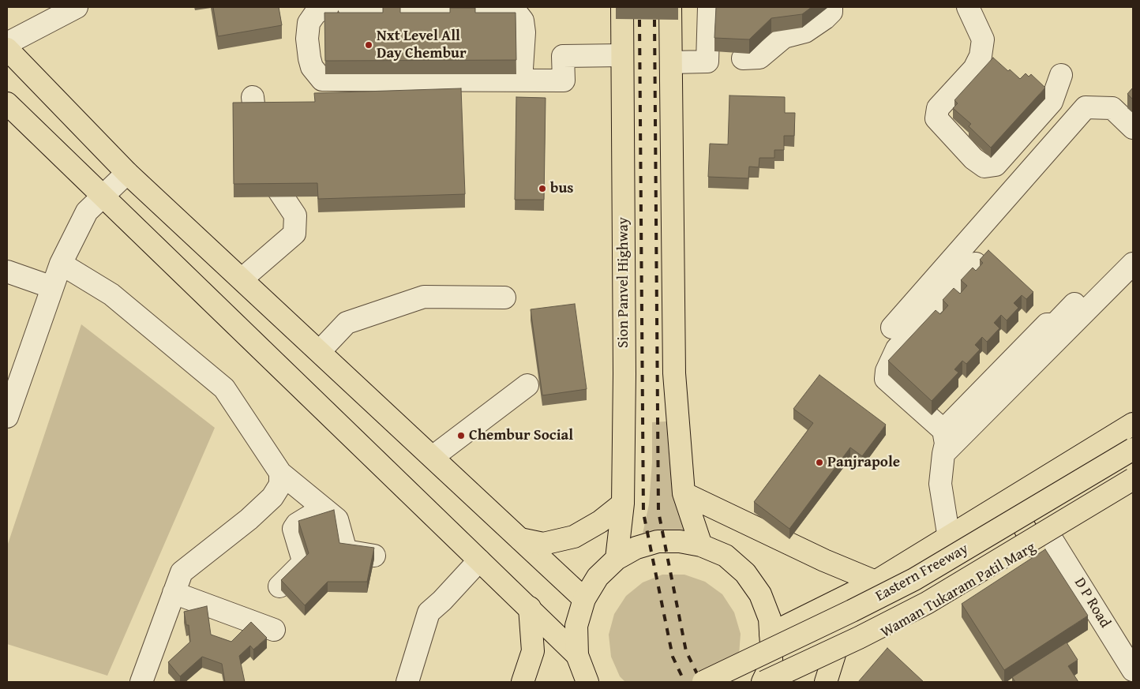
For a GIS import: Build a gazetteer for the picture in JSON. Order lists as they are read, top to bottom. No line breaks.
{"streets":{"main road":["Sion Panvel Highway","Eastern Freeway","Waman Tukaram Patil Marg","D P Road"]},"crossings":[["Eastern Freeway","Waman Tukaram Patil Marg"],["Waman Tukaram Patil Marg","D P Road"]],"places":["Nxt Level All Day Chembur","bus","Chembur Social","Panjrapole"]}
